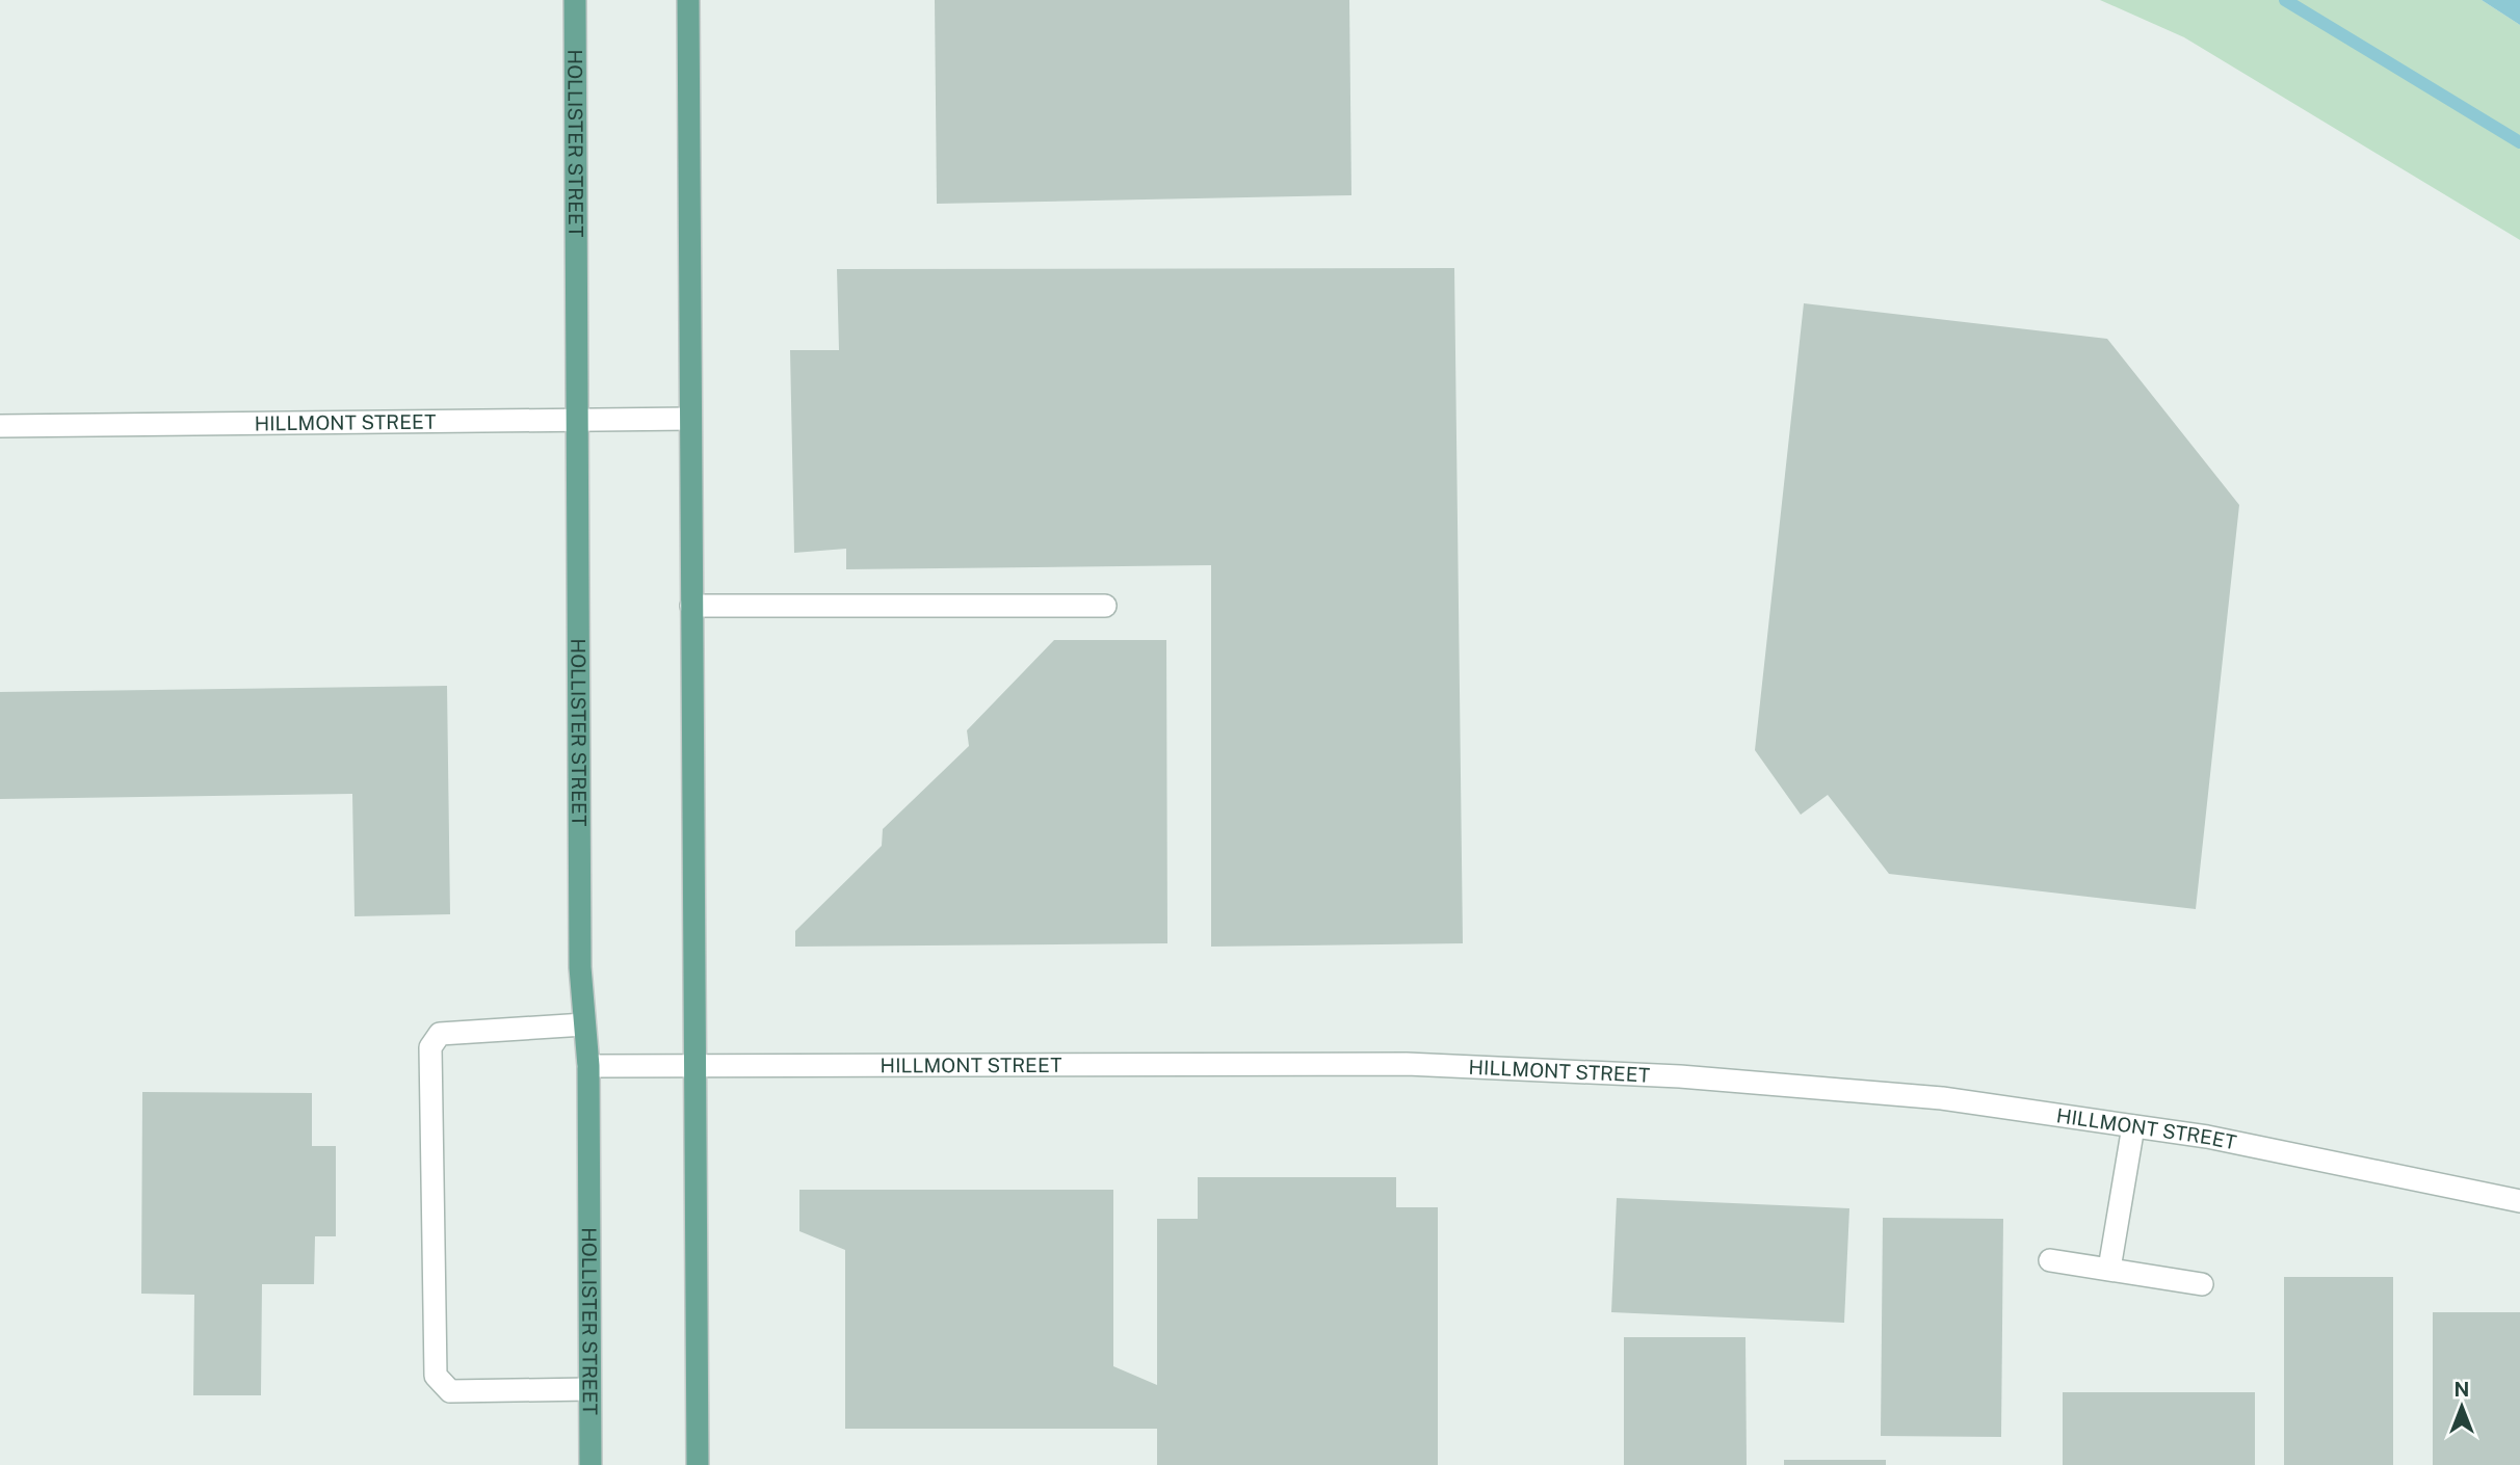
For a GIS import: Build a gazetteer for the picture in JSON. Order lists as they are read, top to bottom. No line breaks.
{"streets":{"main road":["HOLLISTER STREET"],"street":["HILLMONT STREET"]},"crossings":[["HOLLISTER STREET","HILLMONT STREET"]],"north":"top"}
